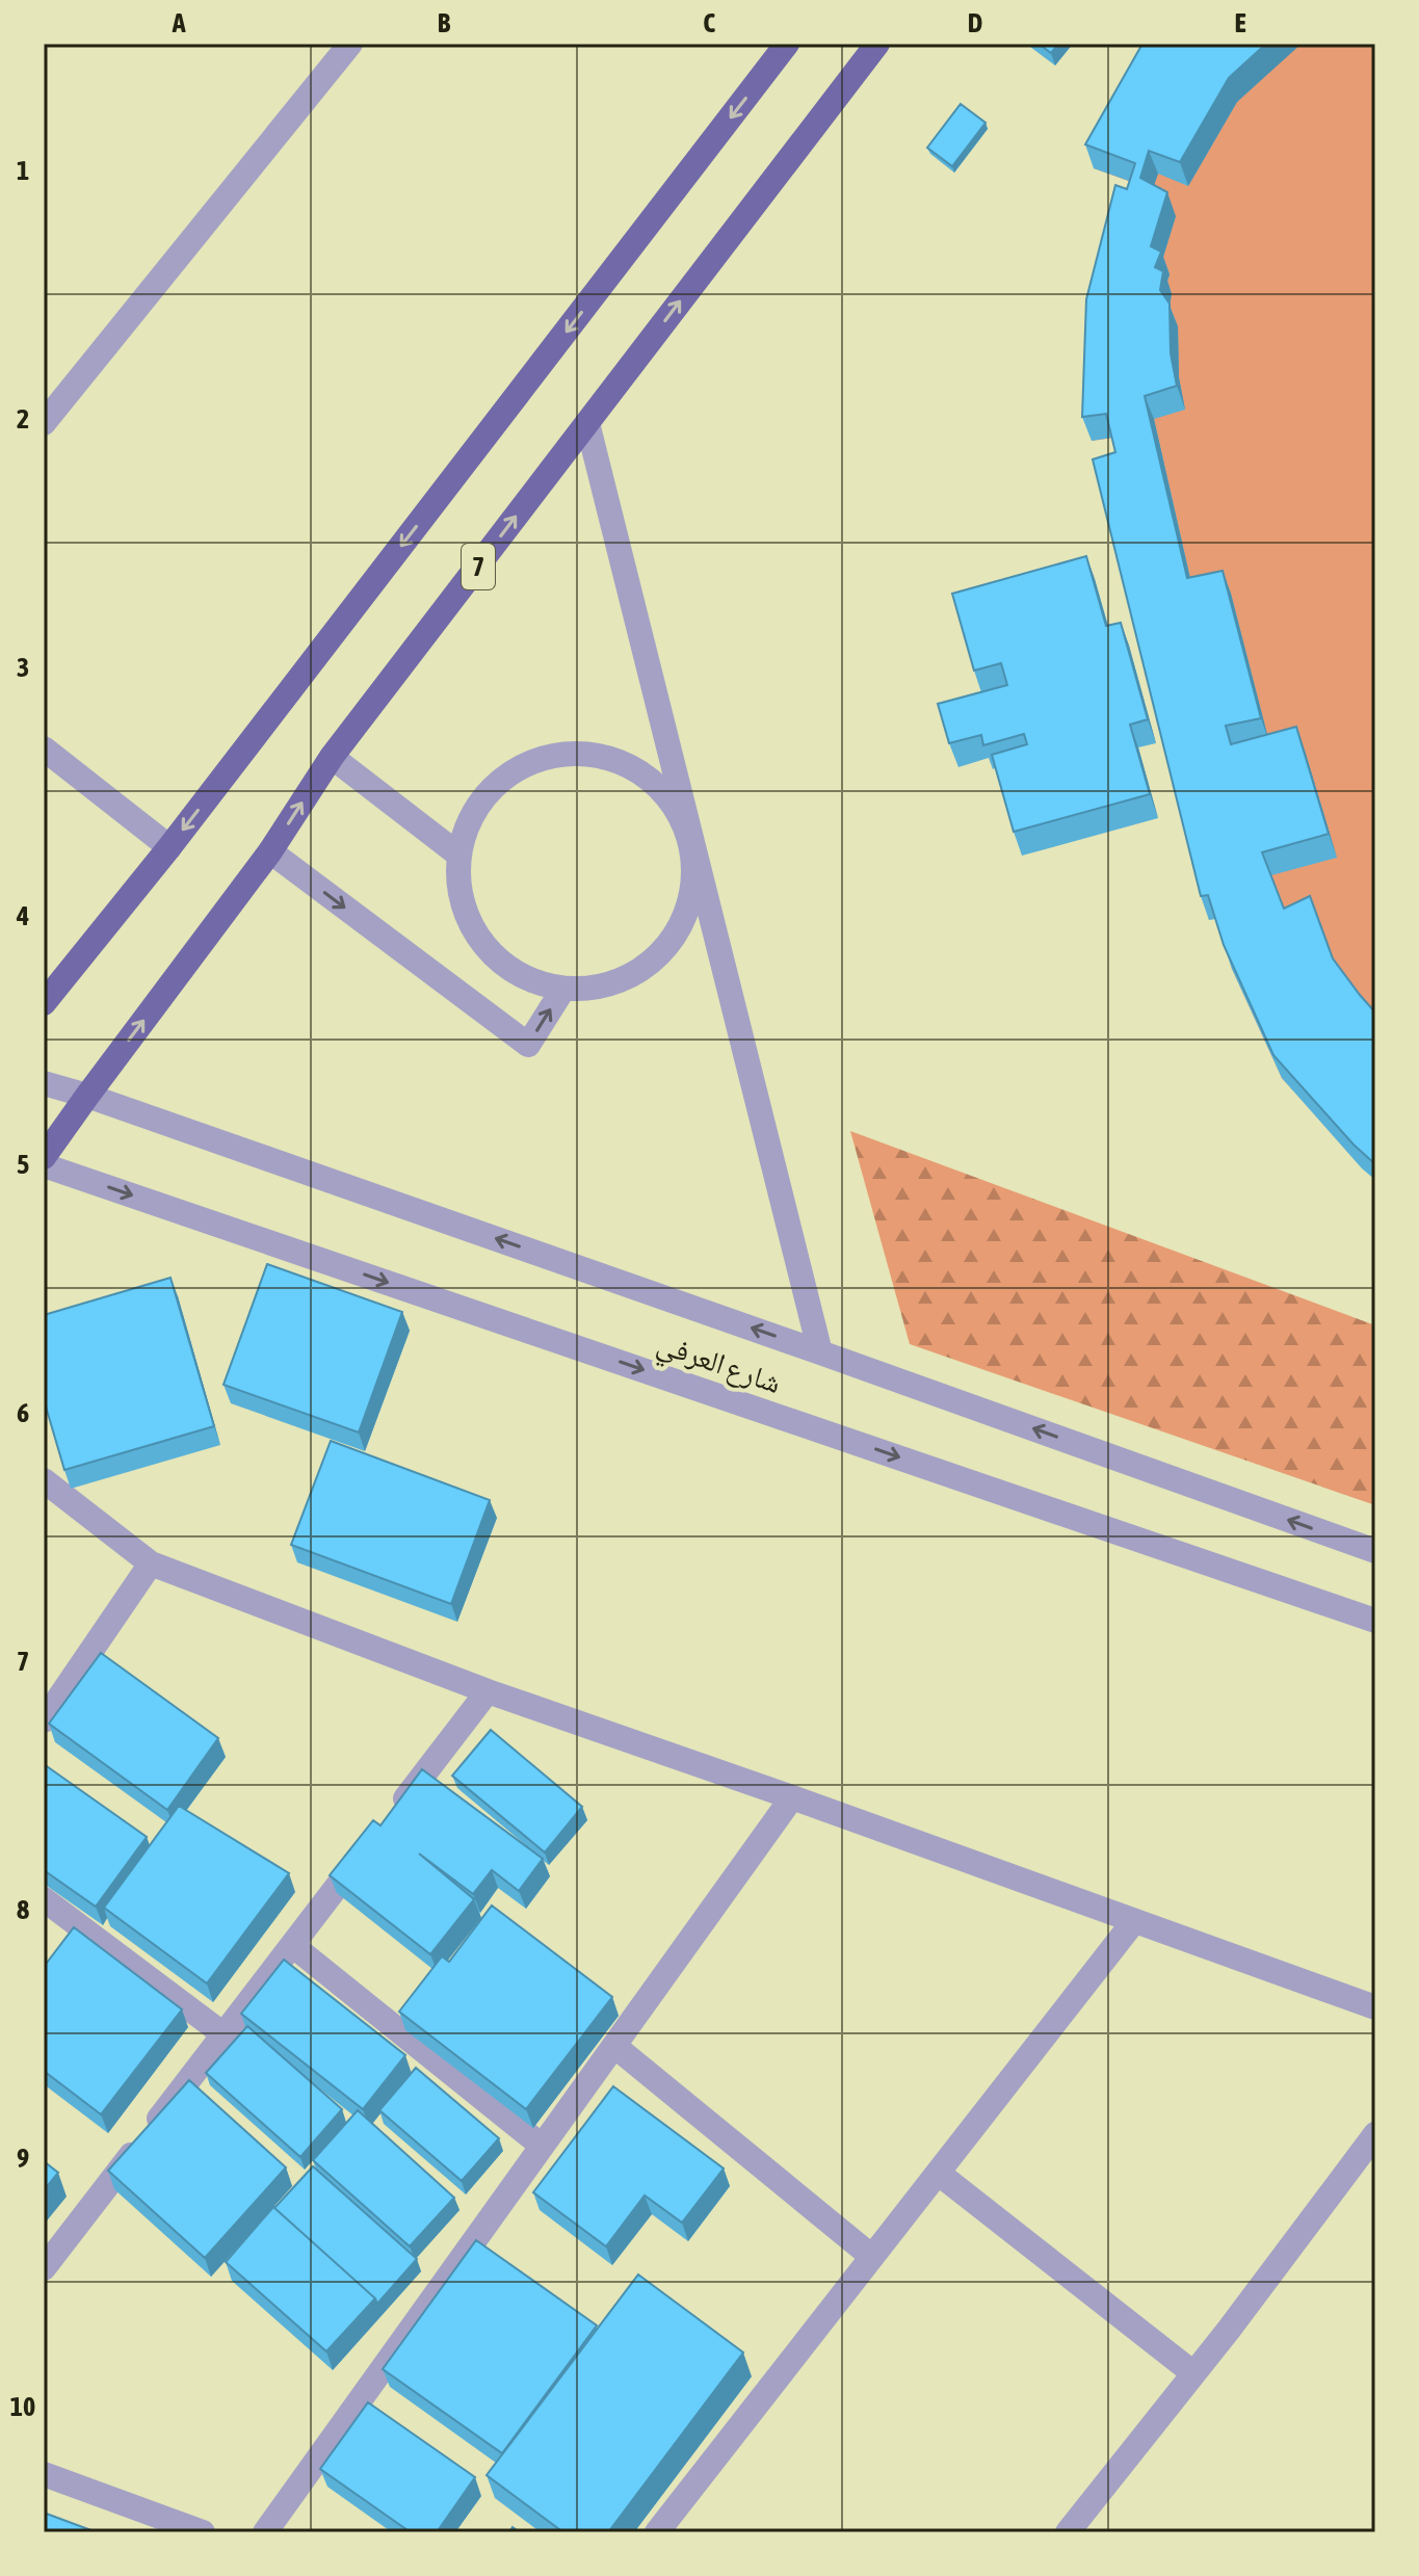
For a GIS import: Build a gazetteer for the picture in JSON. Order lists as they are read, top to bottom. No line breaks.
{"streets":{"main road":["7"],"street":["شارع العرفي"]},"crossings":[["7","شارع العرفي"]],"grid":{"columns":["A","B","C","D","E"],"rows":["1","2","3","4","5","6","7","8","9","10"]}}
